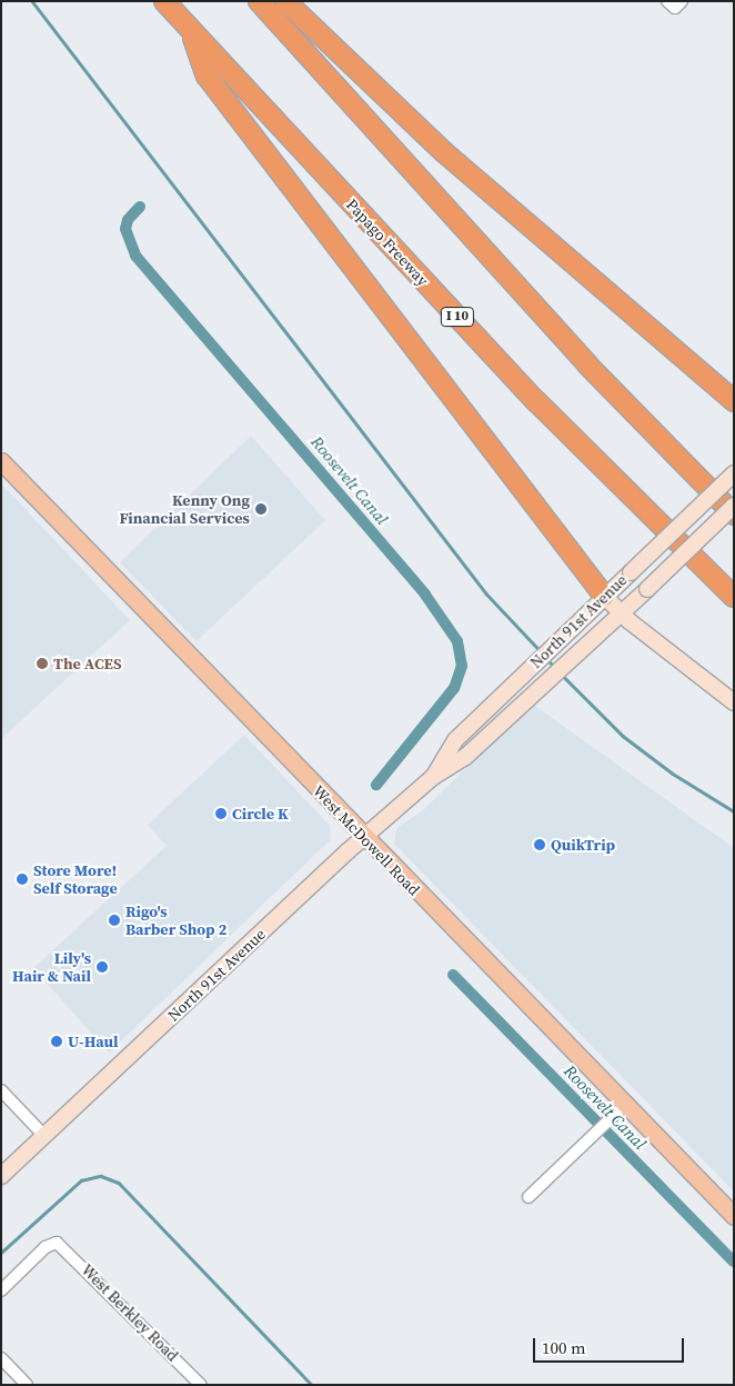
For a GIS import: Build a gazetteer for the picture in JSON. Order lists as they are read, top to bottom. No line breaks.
{"streets":{"highway":["Papago Freeway","I 10"],"main road":["North 91st Avenue","West McDowell Road"],"street":["West Berkley Road"]},"crossings":[["North 91st Avenue","West McDowell Road"]],"water":["Roosevelt Canal"],"places":["Kenny Ong Financial Services","The ACES","Circle K","QuikTrip","Store More! Self Storage","Rigo's Barber Shop 2","Lily's Hair & Nail","U-Haul"],"scale_bar":"100 m"}
